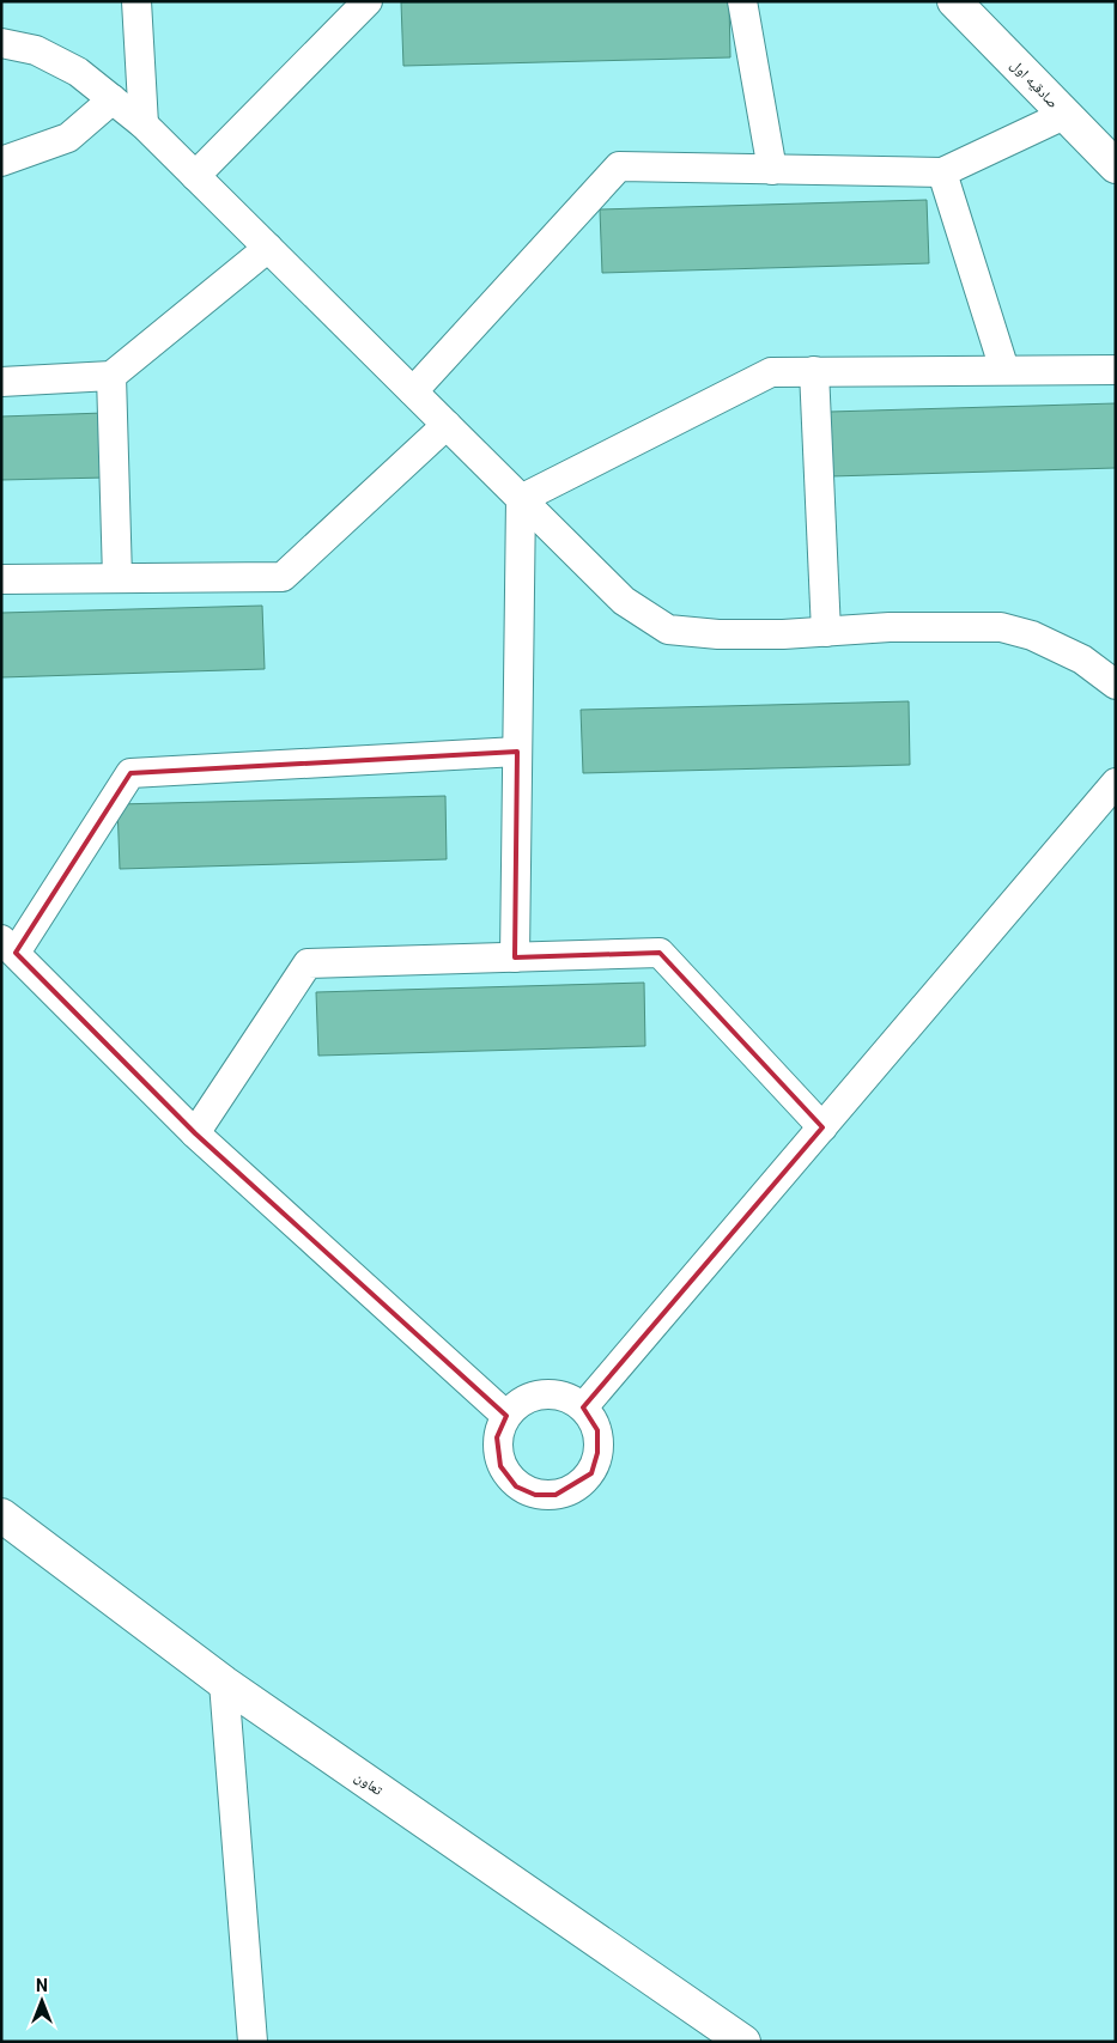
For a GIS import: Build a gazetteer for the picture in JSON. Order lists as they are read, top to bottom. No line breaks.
{"streets":{"street":["صادقیه اول","تعاون"]},"north":"top"}
